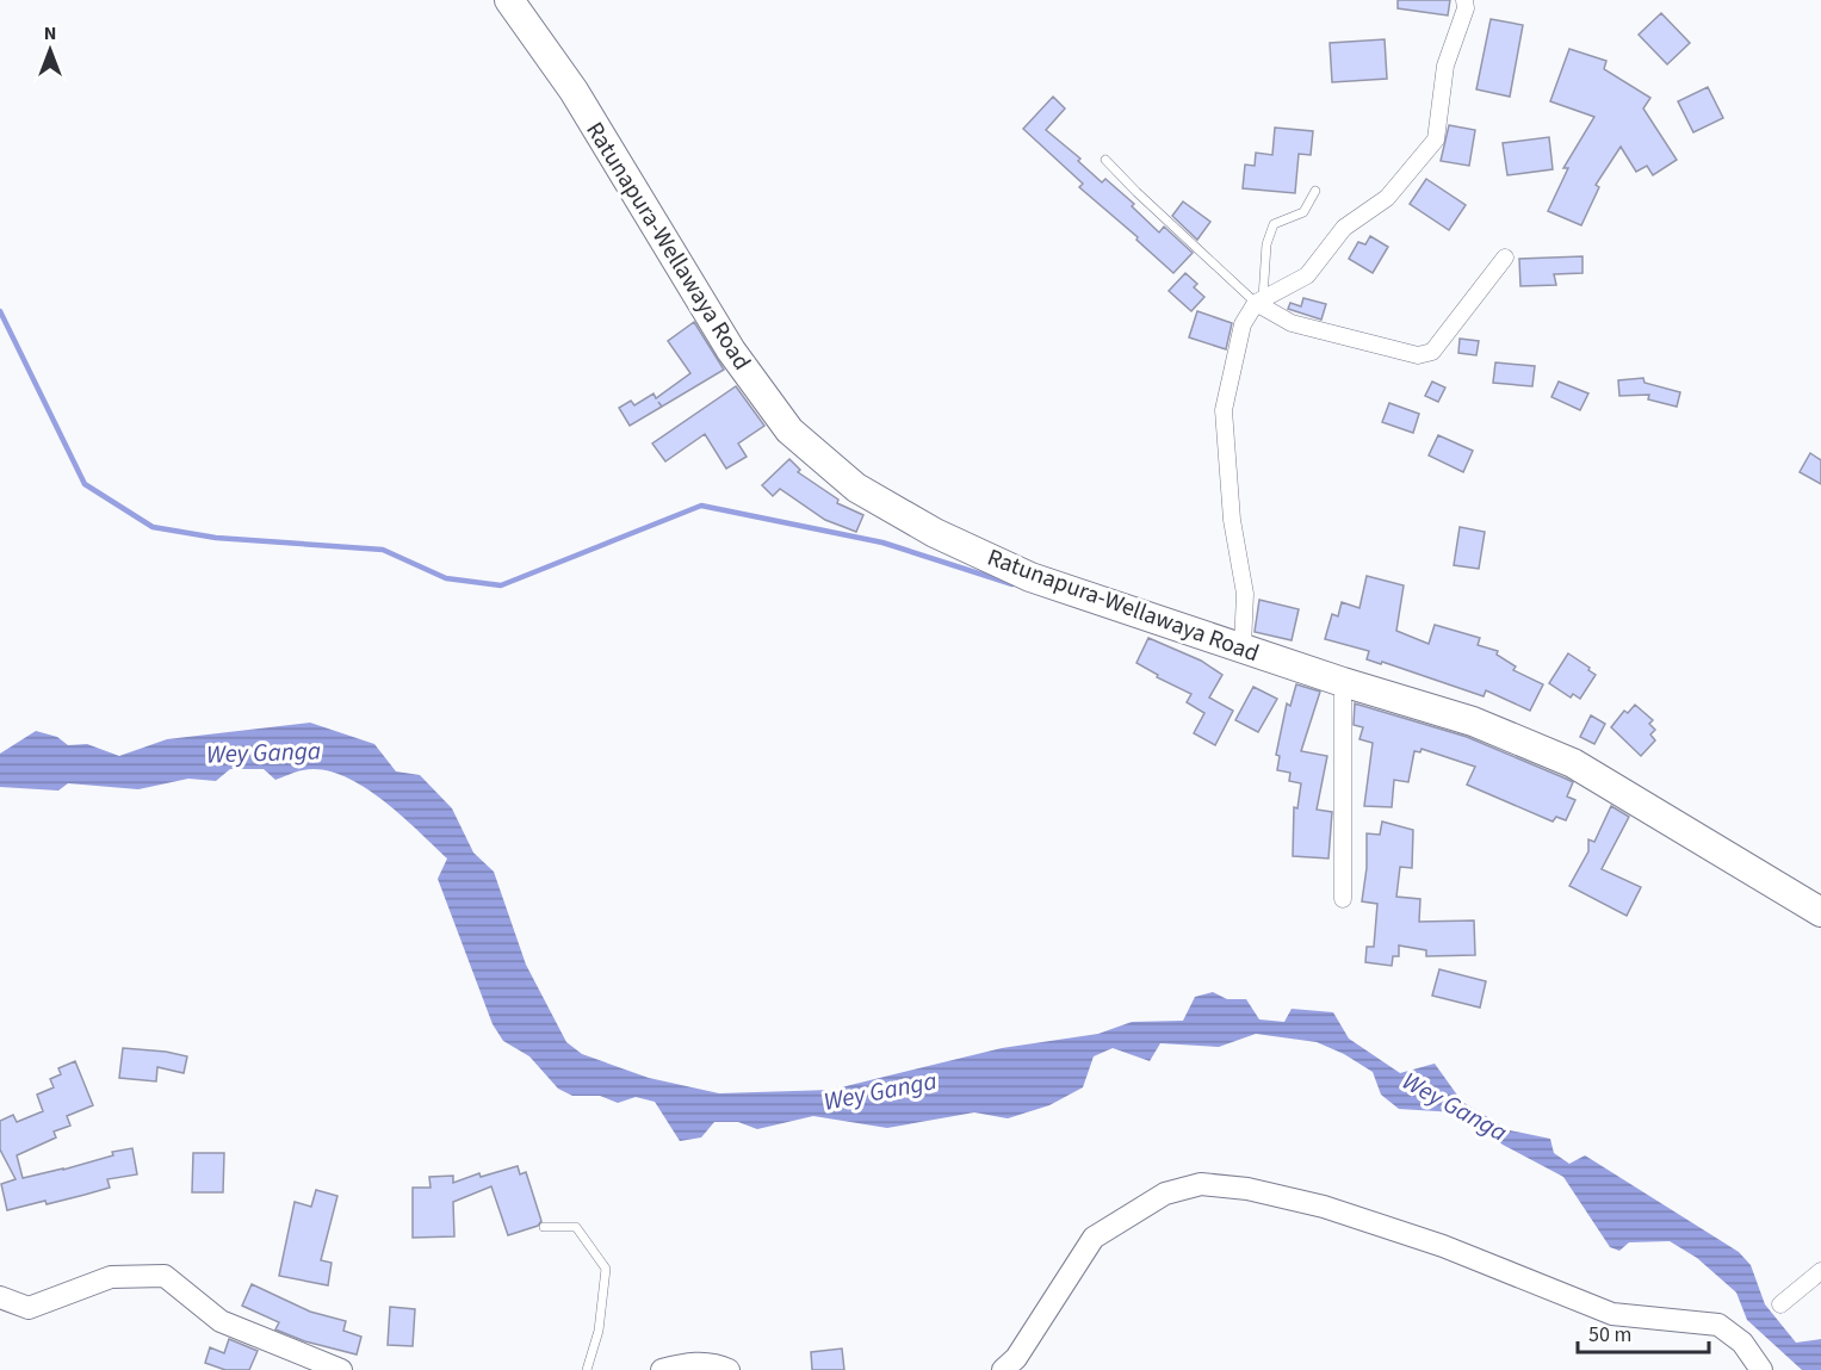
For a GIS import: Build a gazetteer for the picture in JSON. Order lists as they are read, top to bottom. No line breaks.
{"streets":{"highway":["Ratunapura-Wellawaya Road"]},"water":["Wey Ganga"],"scale_bar":"50 m","north":"top"}
